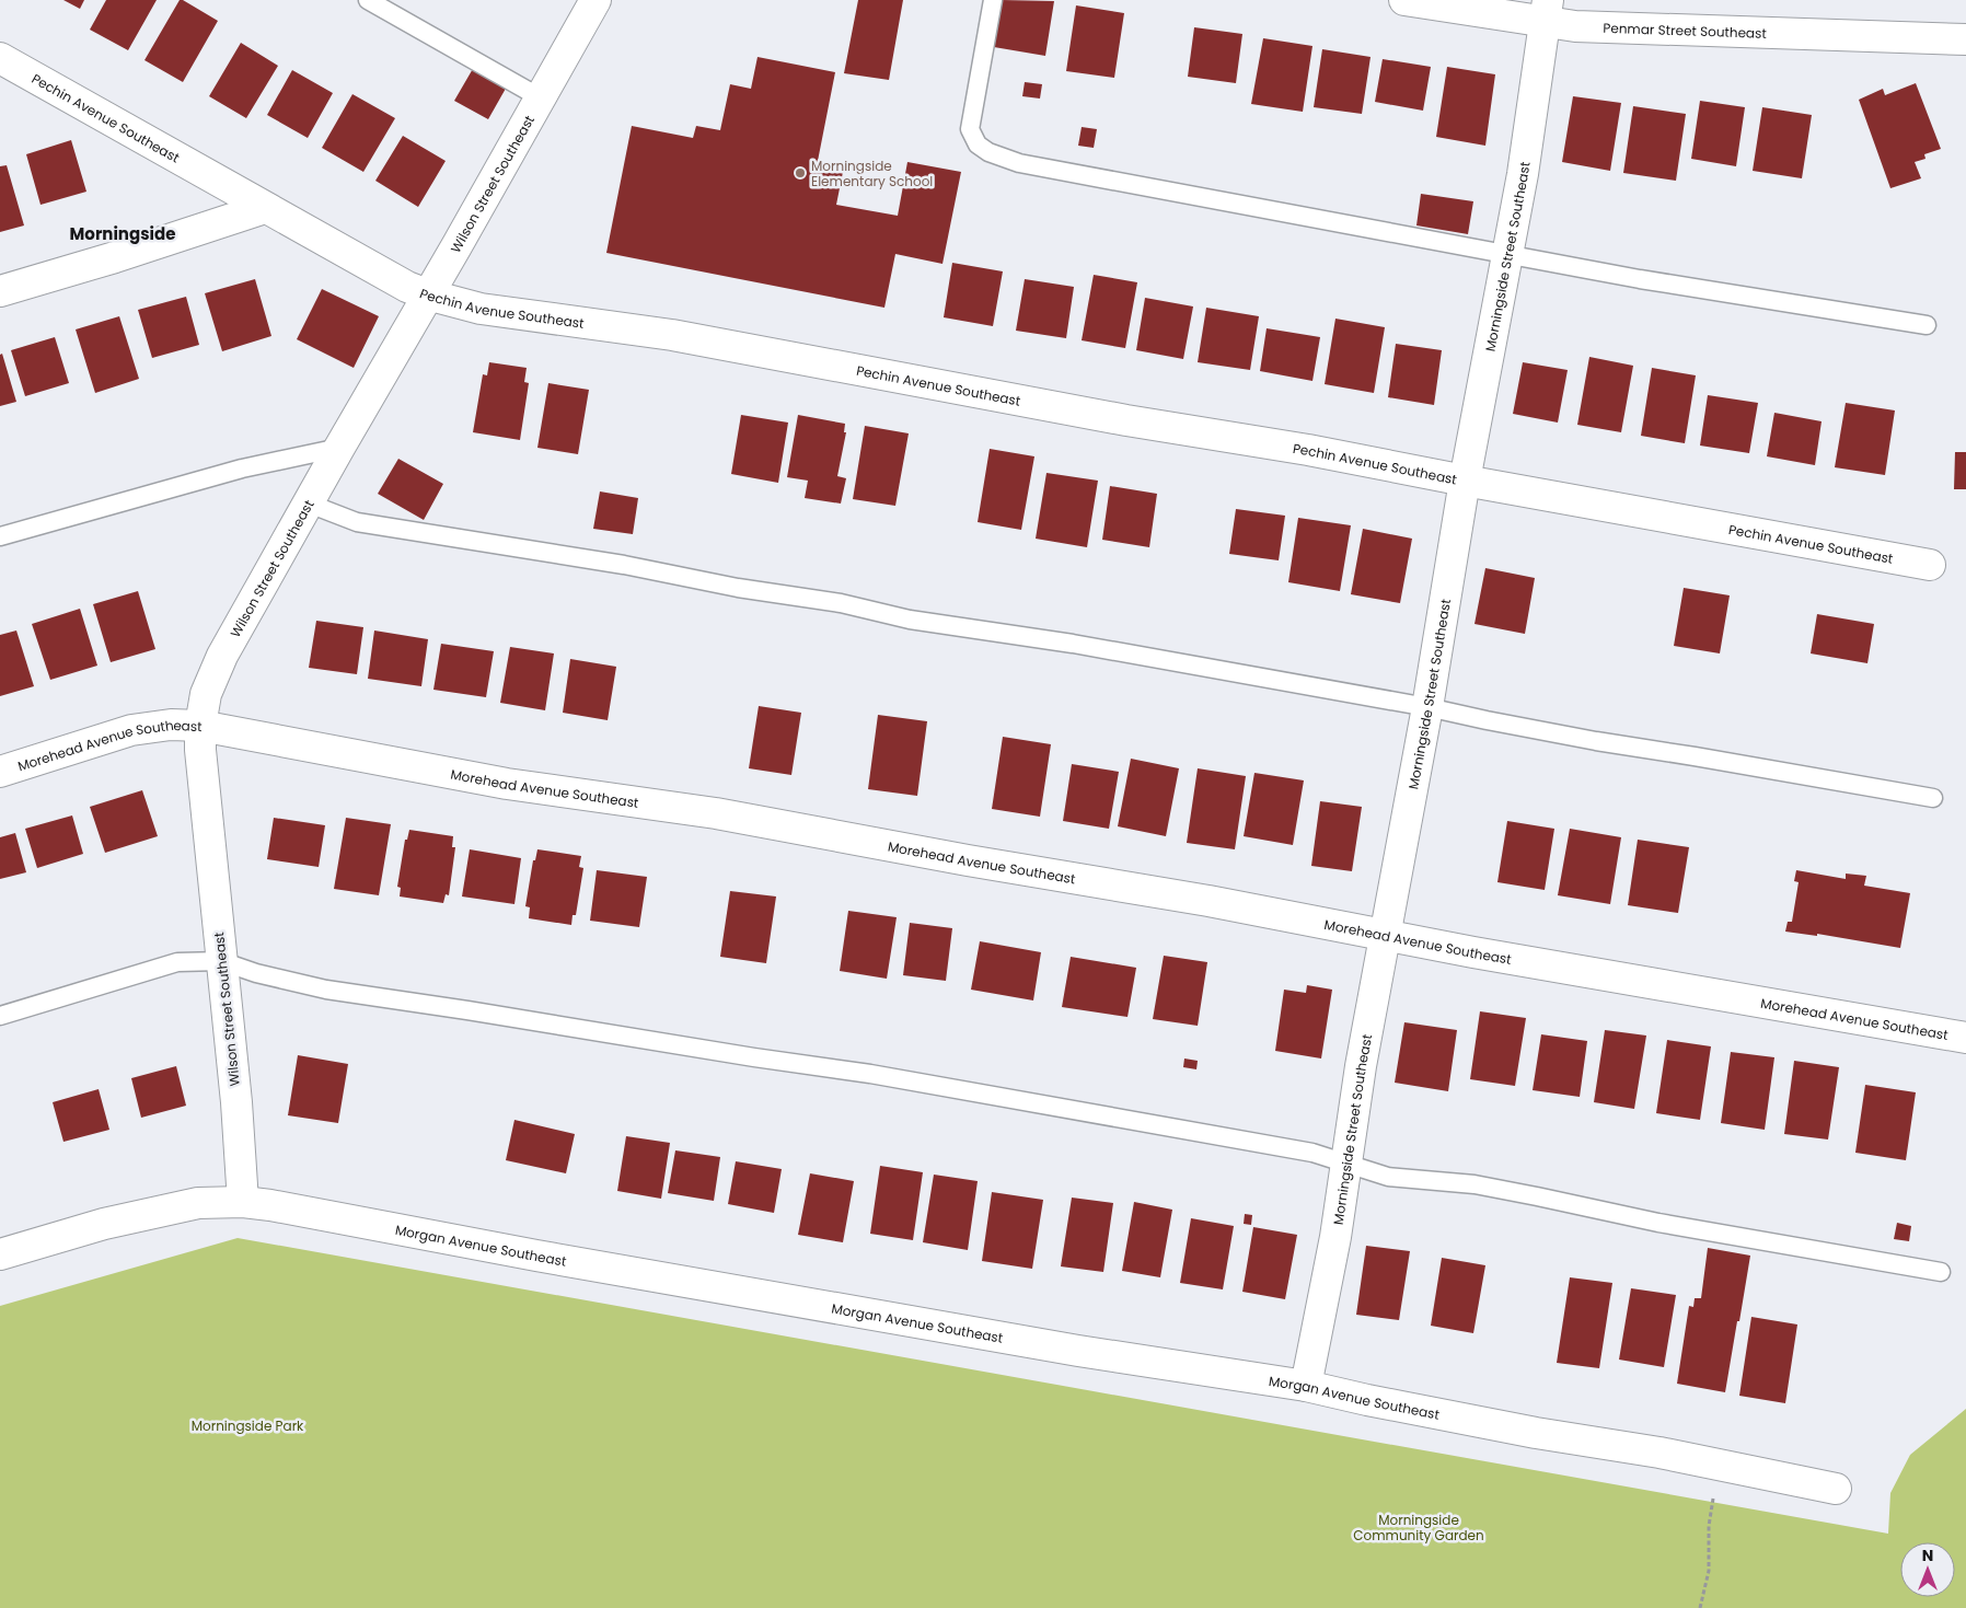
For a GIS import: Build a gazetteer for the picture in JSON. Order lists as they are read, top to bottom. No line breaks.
{"streets":{"street":["Penmar Street Southeast","Pechin Avenue Southeast","Wilson Street Southeast","Morningside Street Southeast","Morehead Avenue Southeast","Morgan Avenue Southeast"]},"crossings":[["Penmar Street Southeast","Morningside Street Southeast"],["Pechin Avenue Southeast","Wilson Street Southeast"],["Pechin Avenue Southeast","Morningside Street Southeast"],["Wilson Street Southeast","Morehead Avenue Southeast"],["Wilson Street Southeast","Morgan Avenue Southeast"],["Morningside Street Southeast","Morehead Avenue Southeast"],["Morningside Street Southeast","Morgan Avenue Southeast"]],"districts":["Morningside"],"parks":["Morningside Park","Morningside Community Garden"],"places":["Morningside Elementary School"],"north":"top"}
